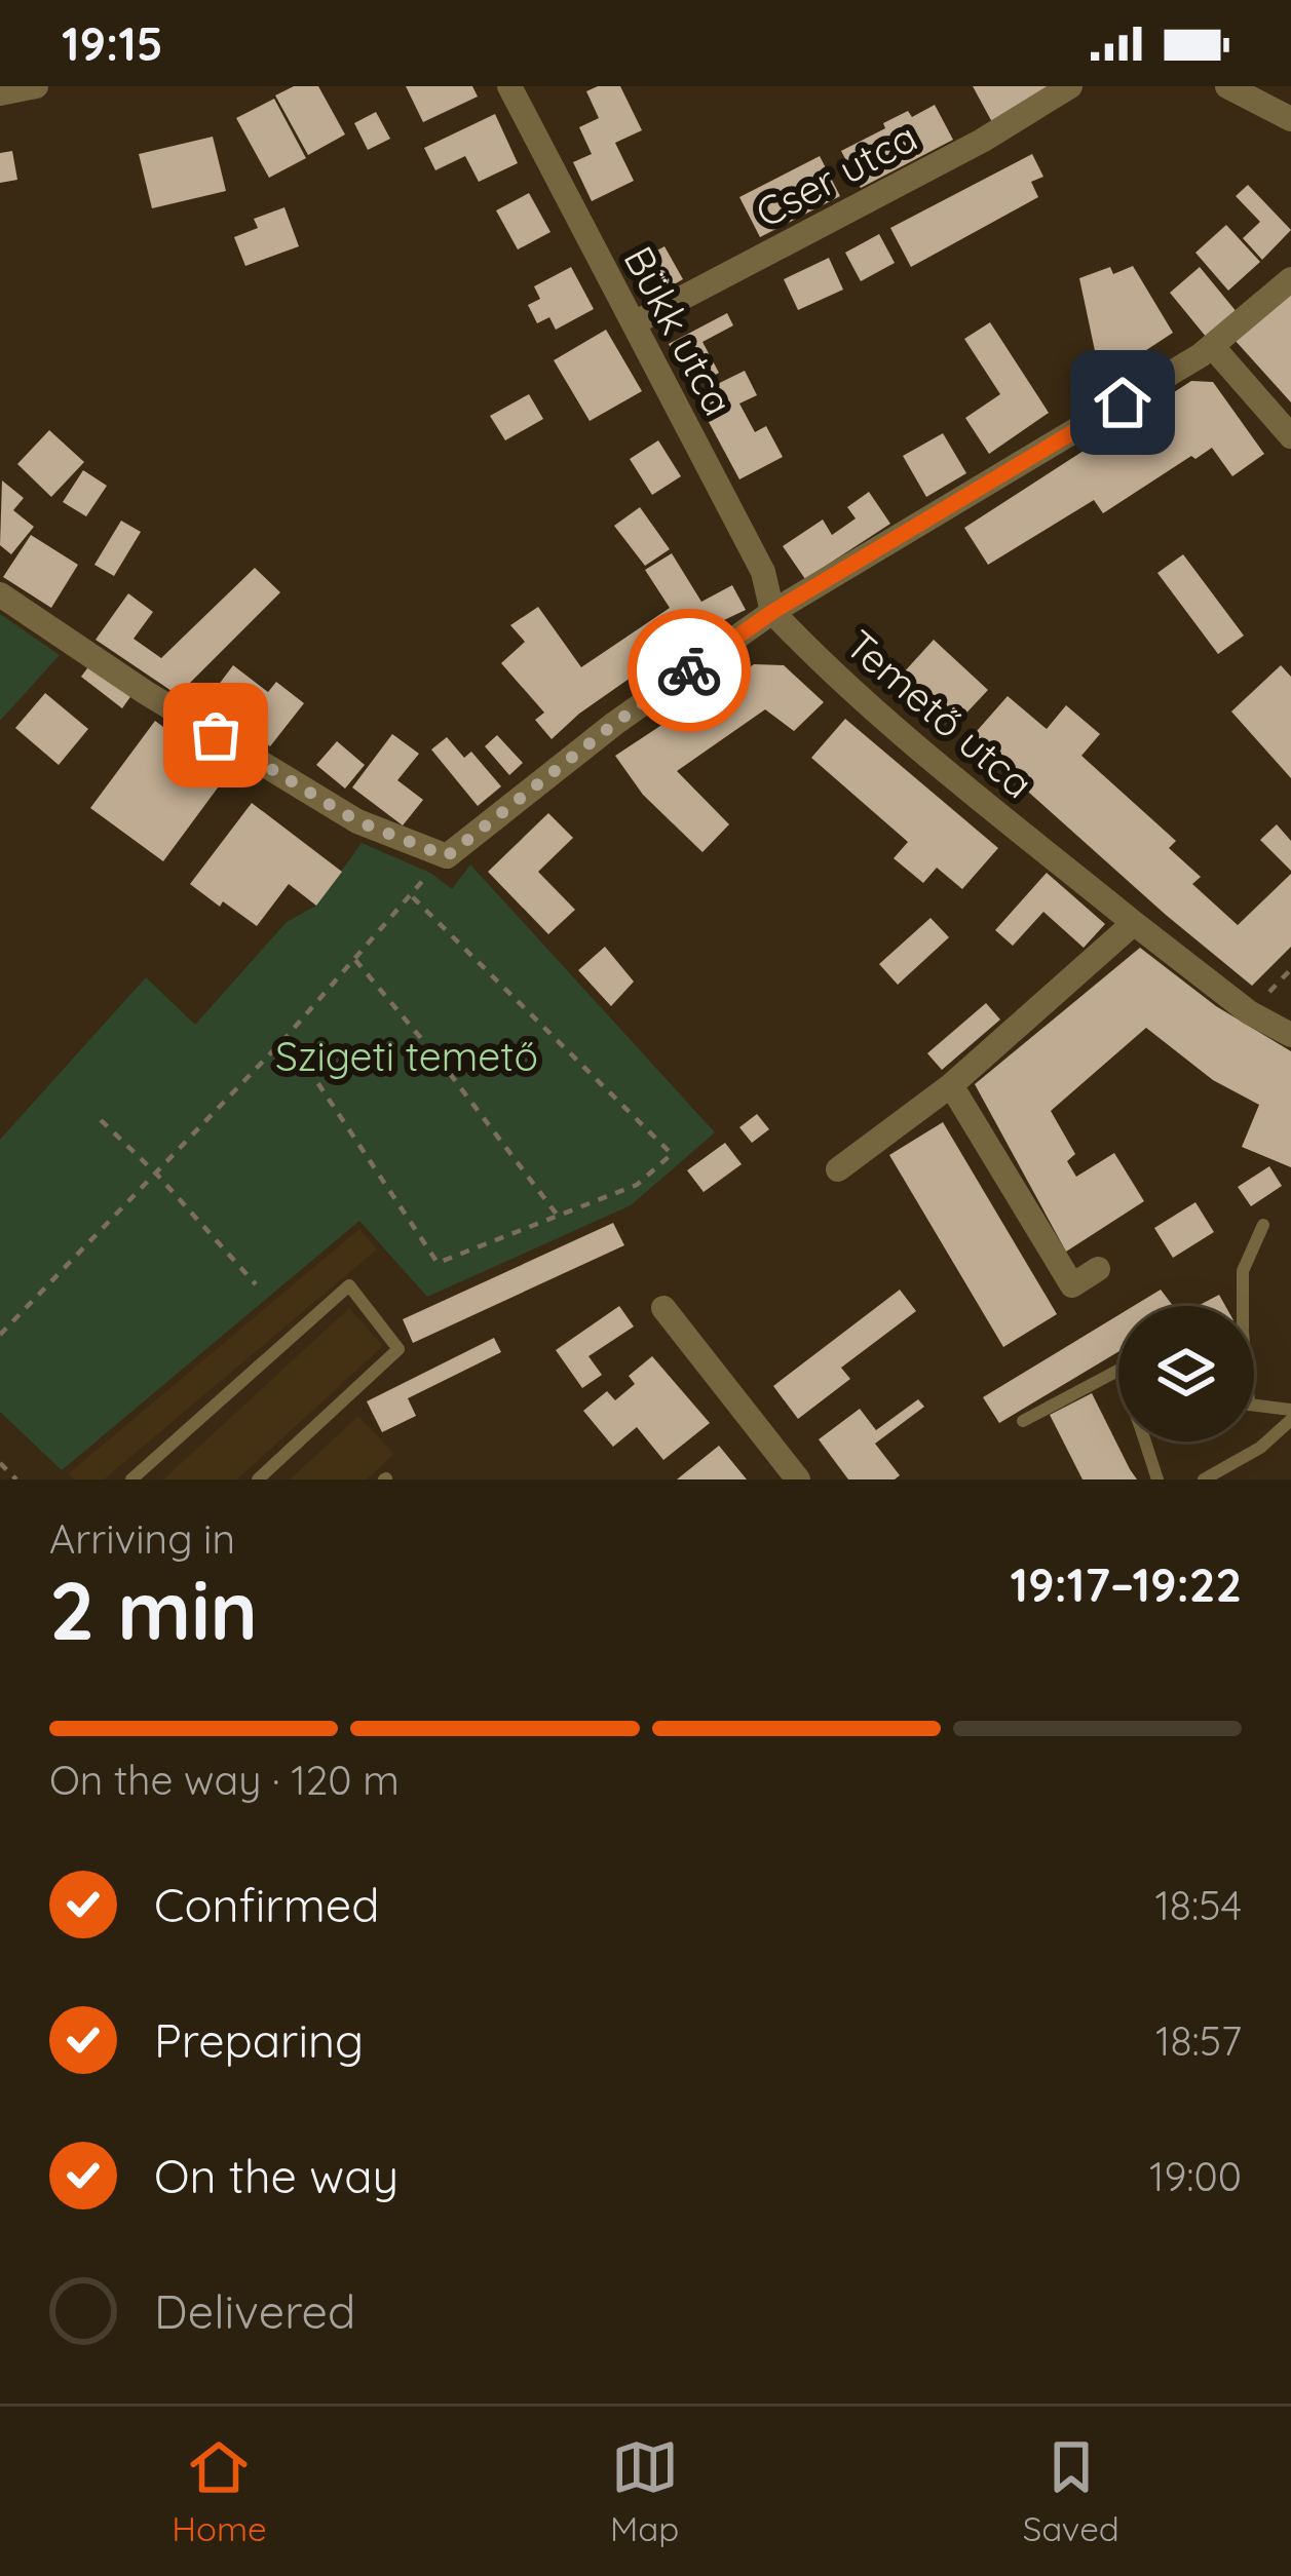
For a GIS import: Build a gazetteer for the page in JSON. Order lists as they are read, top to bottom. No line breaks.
{"streets":{"street":["Cser utca","Bükk utca","Temető utca"]},"crossings":[["Cser utca","Bükk utca"],["Bükk utca","Temető utca"]],"parks":["Szigeti temető"],"page":{"status":"19:15","heading":["2 min","Arriving in","19:17–19:22"],"bar":"On the way · 120 m","list":[["Confirmed","18:54"],["Preparing","18:57"],["On the way","19:00"],"Delivered"],"tabs":["Home","Map","Saved"]}}
